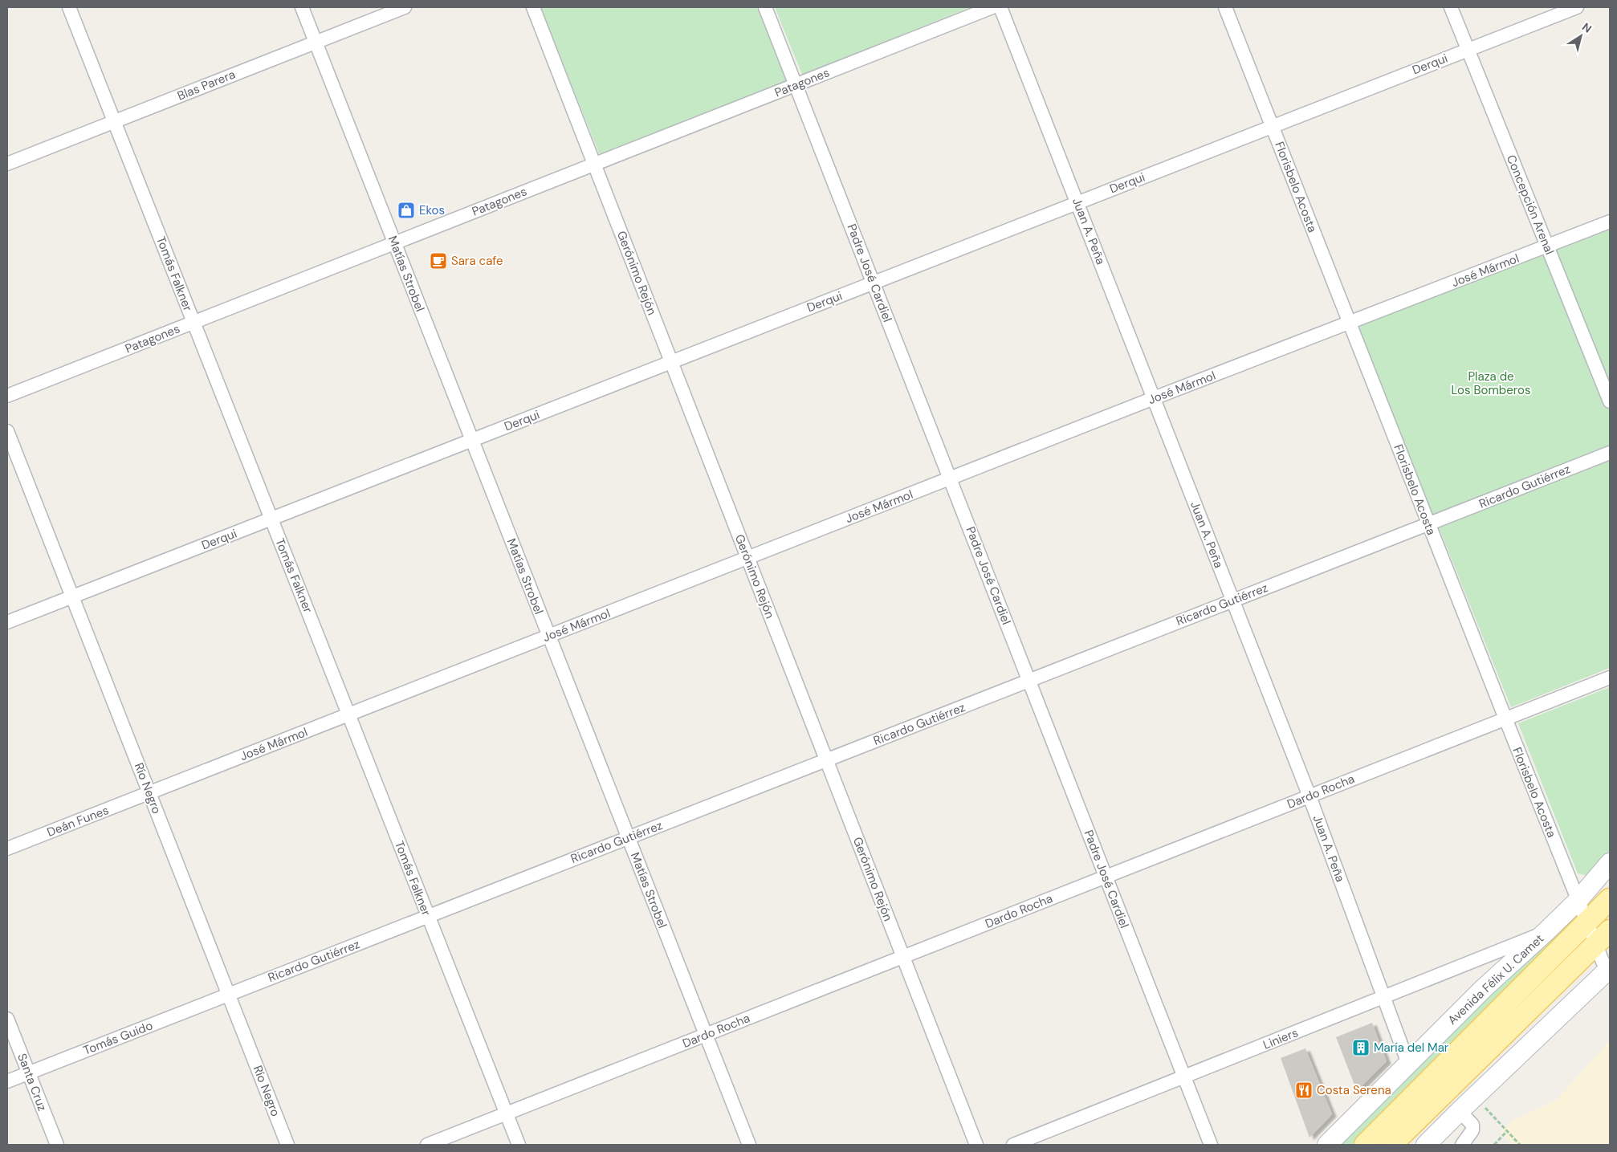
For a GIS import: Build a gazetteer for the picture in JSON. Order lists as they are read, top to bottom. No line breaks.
{"streets":{"main road":["Avenida Félix U. Camet"],"street":["Derqui","Patagones","Blas Parera","Florisbelo Acosta","Concepción Arenal","Juan A. Peña","José Mármol","Gerónimo Rejón","Padre José Cardiel","Tomás Falkner","Matías Strobel","Ricardo Gutiérrez","Río Negro","Dardo Rocha","Deán Funes","Tomás Guido","Liniers","Santa Cruz"]},"crossings":[["Derqui","Florisbelo Acosta"],["Derqui","Concepción Arenal"],["Derqui","Juan A. Peña"],["Derqui","Gerónimo Rejón"],["Derqui","Padre José Cardiel"],["Derqui","Tomás Falkner"],["Derqui","Matías Strobel"],["Derqui","Río Negro"],["Patagones","Gerónimo Rejón"],["Patagones","Padre José Cardiel"],["Patagones","Tomás Falkner"],["Patagones","Matías Strobel"],["Blas Parera","Tomás Falkner"],["Blas Parera","Matías Strobel"],["Florisbelo Acosta","José Mármol"],["Florisbelo Acosta","Ricardo Gutiérrez"],["Florisbelo Acosta","Dardo Rocha"],["Florisbelo Acosta","Avenida Félix U. Camet"],["Concepción Arenal","José Mármol"],["Juan A. Peña","José Mármol"],["Juan A. Peña","Ricardo Gutiérrez"],["Juan A. Peña","Dardo Rocha"],["Juan A. Peña","Avenida Félix U. Camet"],["Juan A. Peña","Liniers"],["José Mármol","Gerónimo Rejón"],["José Mármol","Padre José Cardiel"],["José Mármol","Tomás Falkner"],["José Mármol","Matías Strobel"],["José Mármol","Río Negro"],["José Mármol","Deán Funes"],["Gerónimo Rejón","Ricardo Gutiérrez"],["Gerónimo Rejón","Dardo Rocha"],["Padre José Cardiel","Ricardo Gutiérrez"],["Padre José Cardiel","Dardo Rocha"],["Padre José Cardiel","Liniers"],["Tomás Falkner","Ricardo Gutiérrez"],["Tomás Falkner","Dardo Rocha"],["Matías Strobel","Ricardo Gutiérrez"],["Matías Strobel","Dardo Rocha"],["Ricardo Gutiérrez","Río Negro"],["Ricardo Gutiérrez","Tomás Guido"],["Río Negro","Deán Funes"],["Río Negro","Tomás Guido"],["Avenida Félix U. Camet","Liniers"],["Tomás Guido","Santa Cruz"]],"parks":["Plaza de Los Bomberos"],"places":{"shop":["Ekos"],"cafe":["Sara cafe"],"building":["María del Mar"],"restaurant":["Costa Serena"]},"north":"top right"}
